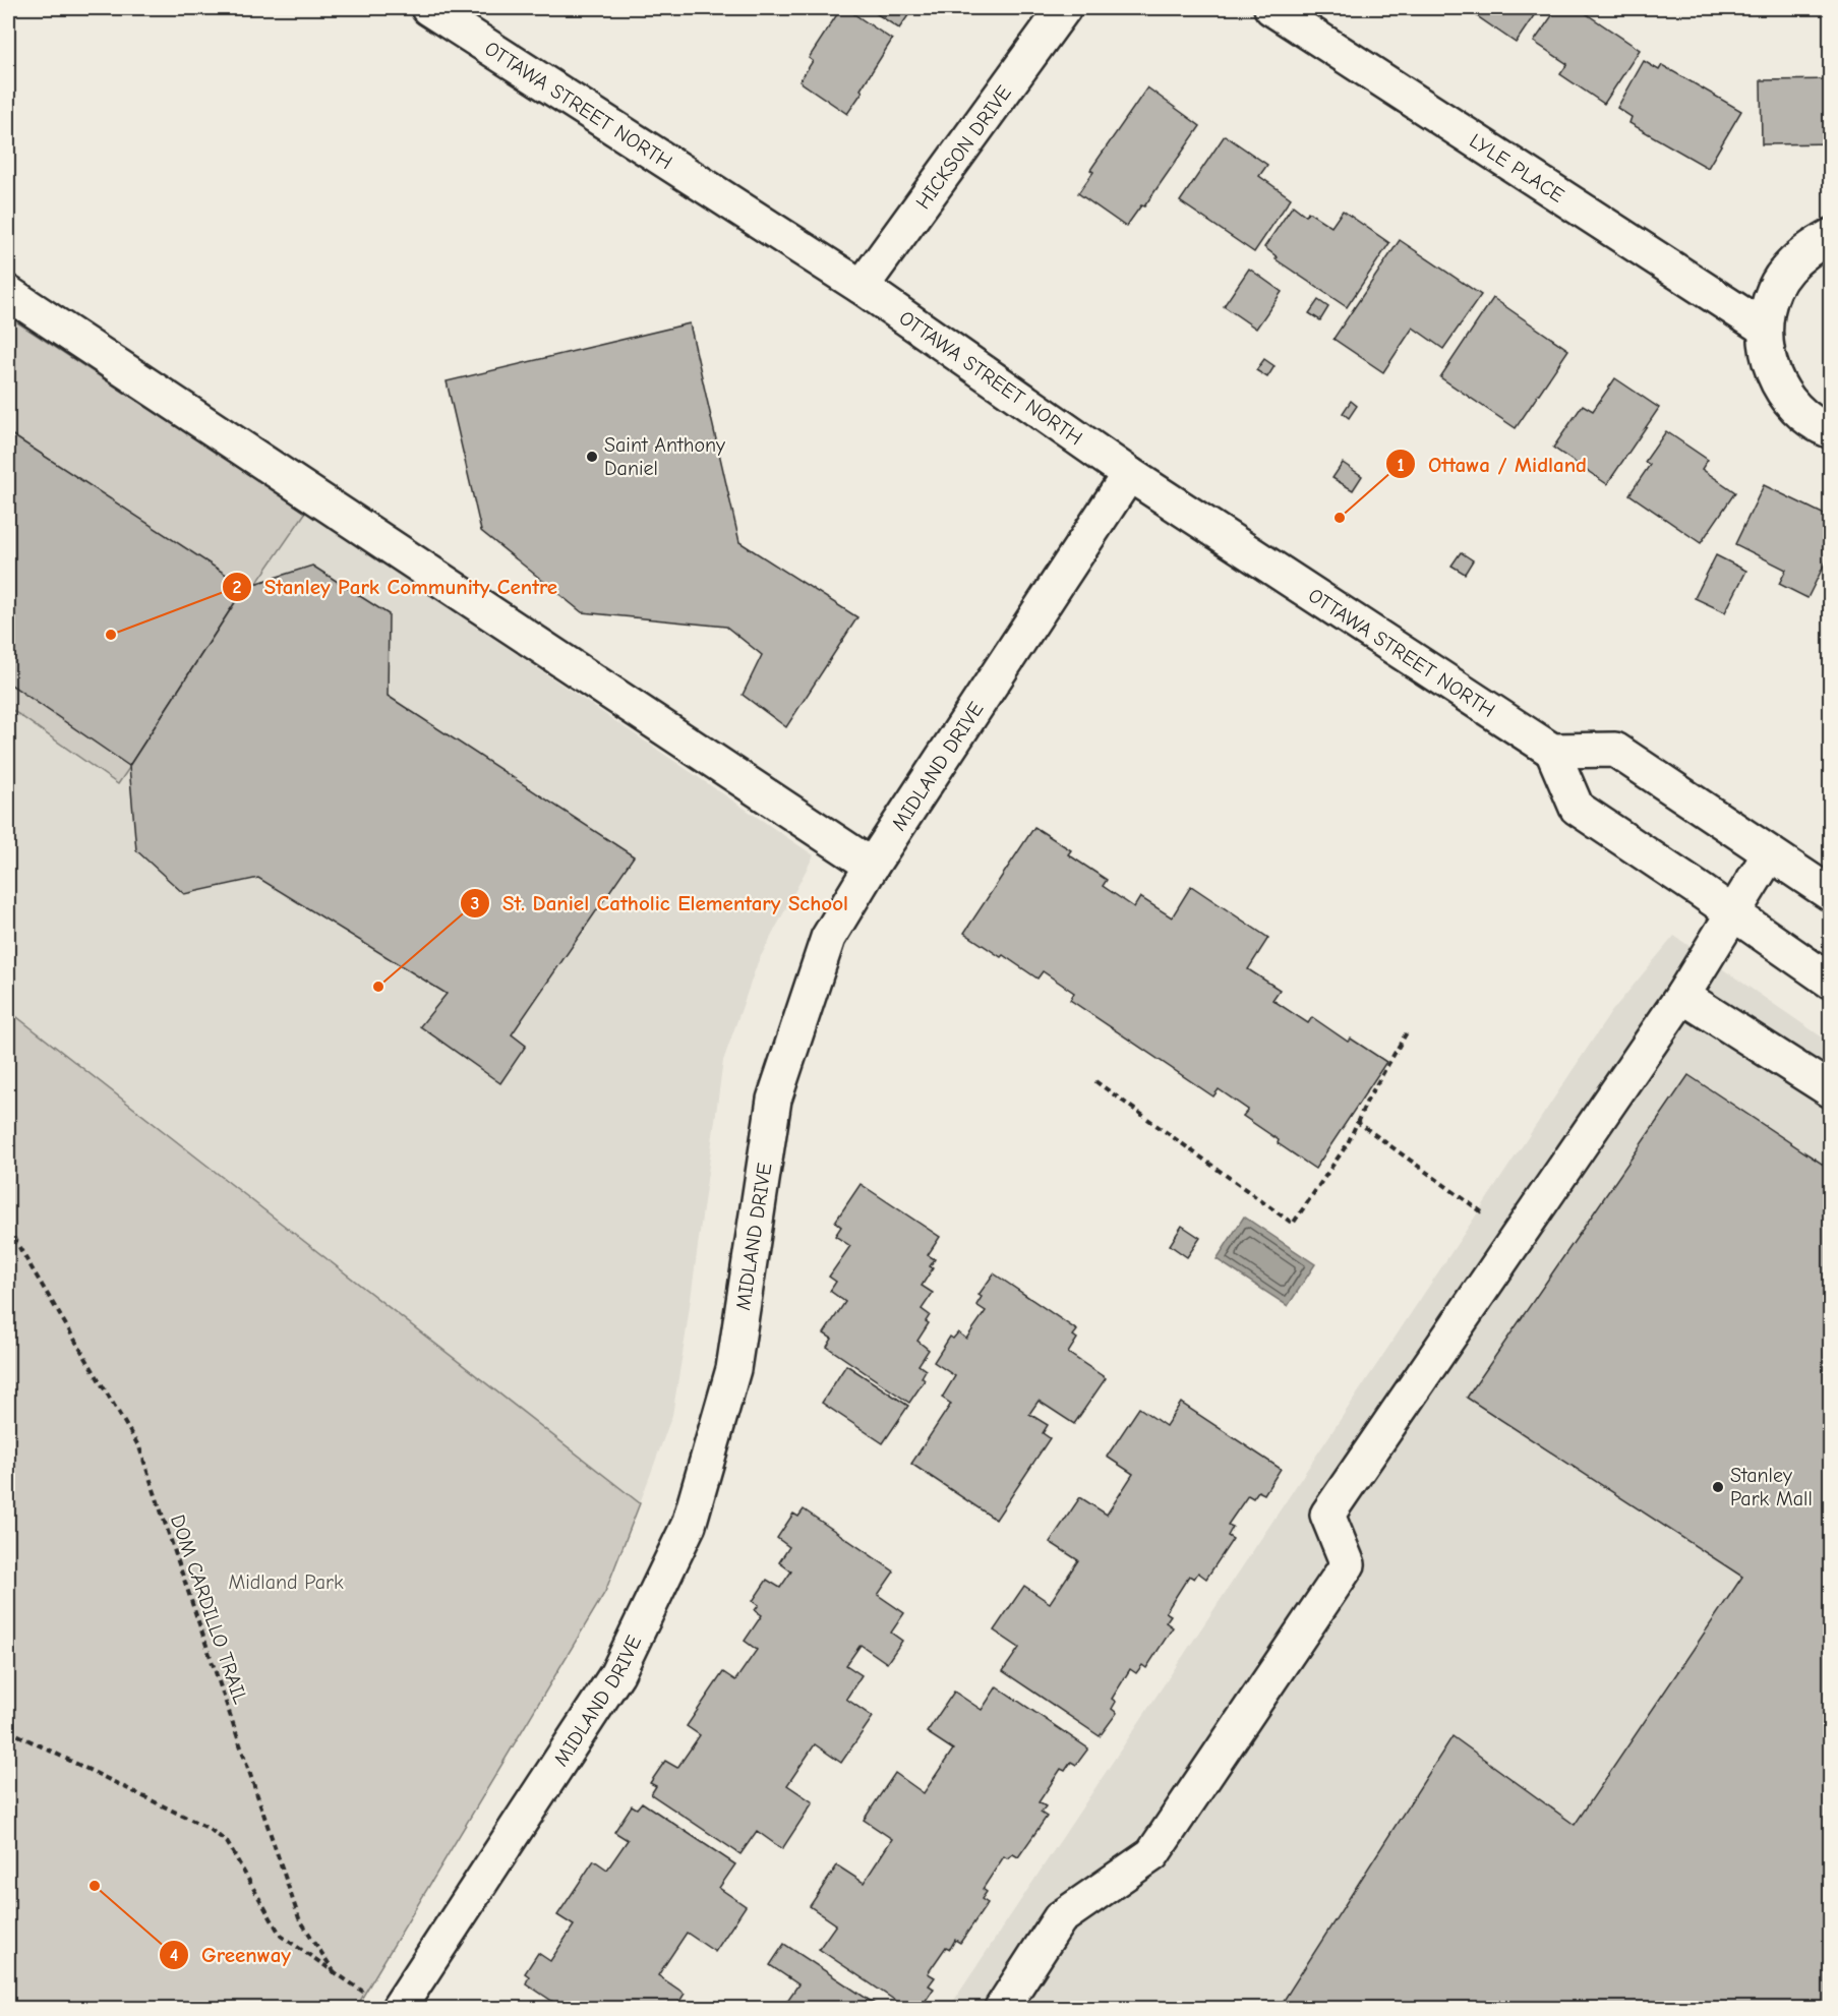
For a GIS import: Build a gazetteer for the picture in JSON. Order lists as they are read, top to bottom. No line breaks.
{"streets":{"street":["OTTAWA STREET NORTH","HICKSON DRIVE","LYLE PLACE","MIDLAND DRIVE"],"path":["DOM CARDILLO TRAIL"]},"crossings":[["OTTAWA STREET NORTH","HICKSON DRIVE"],["OTTAWA STREET NORTH","MIDLAND DRIVE"]],"parks":["Midland Park"],"places":["Saint Anthony Daniel","Ottawa / Midland","Stanley Park Community Centre","St. Daniel Catholic Elementary School","Stanley Park Mall","Greenway"]}
